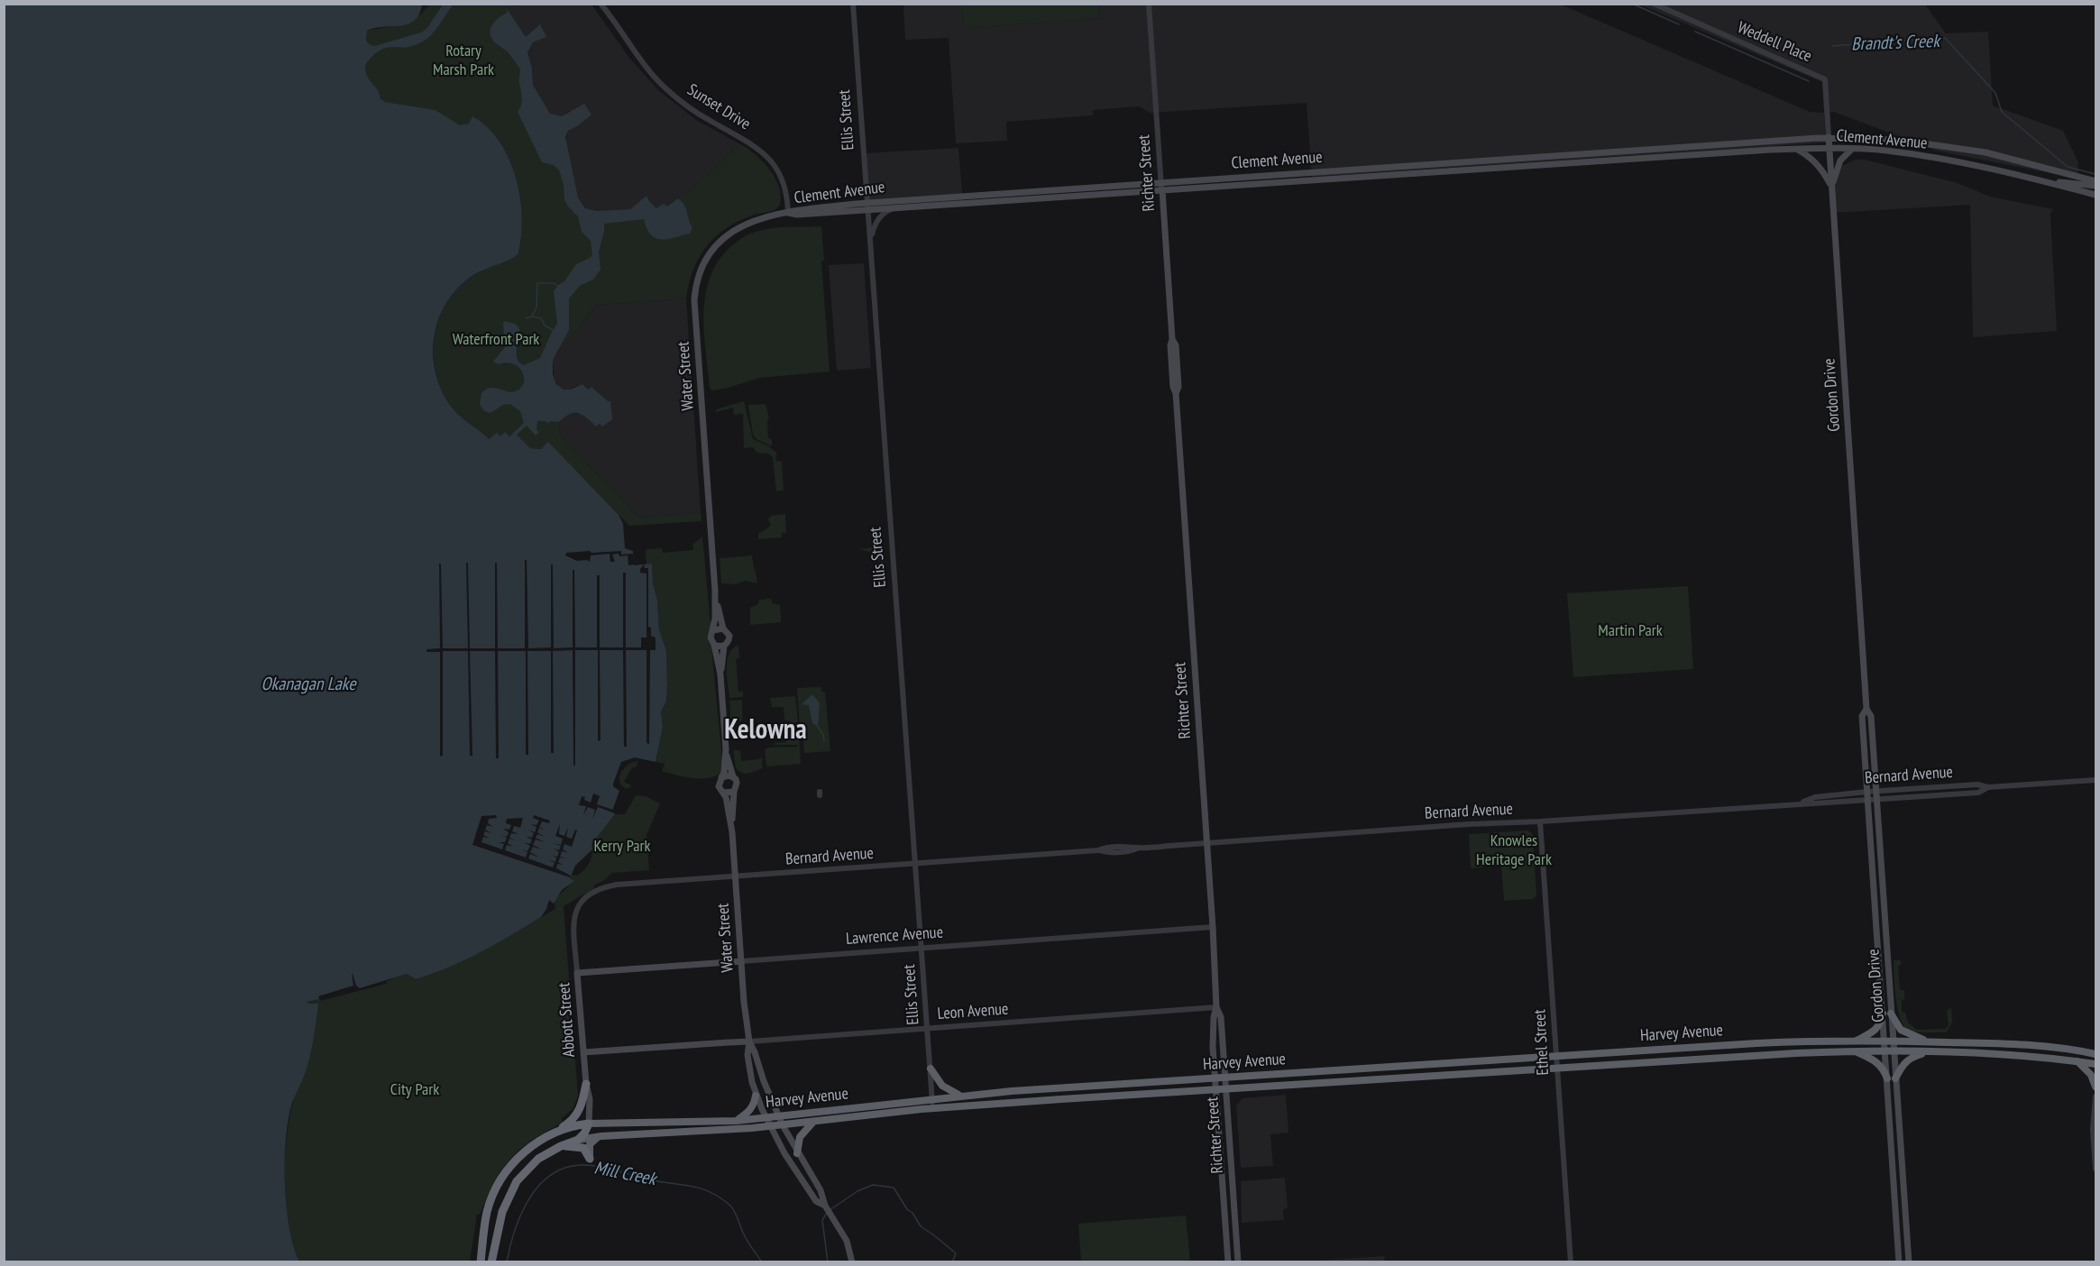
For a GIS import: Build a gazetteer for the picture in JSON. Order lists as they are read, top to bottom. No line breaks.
{"streets":{"highway":["Harvey Avenue"],"main road":["Clement Avenue","Richter Street","Water Street","Gordon Drive","Lawrence Avenue","Leon Avenue","Abbott Street"],"street":["Weddell Place","Sunset Drive","Ellis Street","Bernard Avenue","Ethel Street"]},"crossings":[["Weddell Place","Gordon Drive"],["Sunset Drive","Clement Avenue"],["Sunset Drive","Water Street"],["Ellis Street","Clement Avenue"],["Ellis Street","Bernard Avenue"],["Ellis Street","Lawrence Avenue"],["Ellis Street","Leon Avenue"],["Ellis Street","Harvey Avenue"],["Clement Avenue","Richter Street"],["Clement Avenue","Water Street"],["Clement Avenue","Gordon Drive"],["Richter Street","Bernard Avenue"],["Richter Street","Lawrence Avenue"],["Richter Street","Leon Avenue"],["Richter Street","Harvey Avenue"],["Water Street","Bernard Avenue"],["Water Street","Lawrence Avenue"],["Water Street","Leon Avenue"],["Water Street","Harvey Avenue"],["Gordon Drive","Bernard Avenue"],["Gordon Drive","Harvey Avenue"],["Bernard Avenue","Abbott Street"],["Bernard Avenue","Ethel Street"],["Lawrence Avenue","Abbott Street"],["Leon Avenue","Abbott Street"],["Abbott Street","Harvey Avenue"],["Harvey Avenue","Ethel Street"]],"districts":["Kelowna"],"water":["Brandt's Creek","Okanagan Lake","Mill Creek"],"parks":["Rotary Marsh Park","Waterfront Park","Martin Park","Knowles Heritage Park","Kerry Park","City Park"]}
